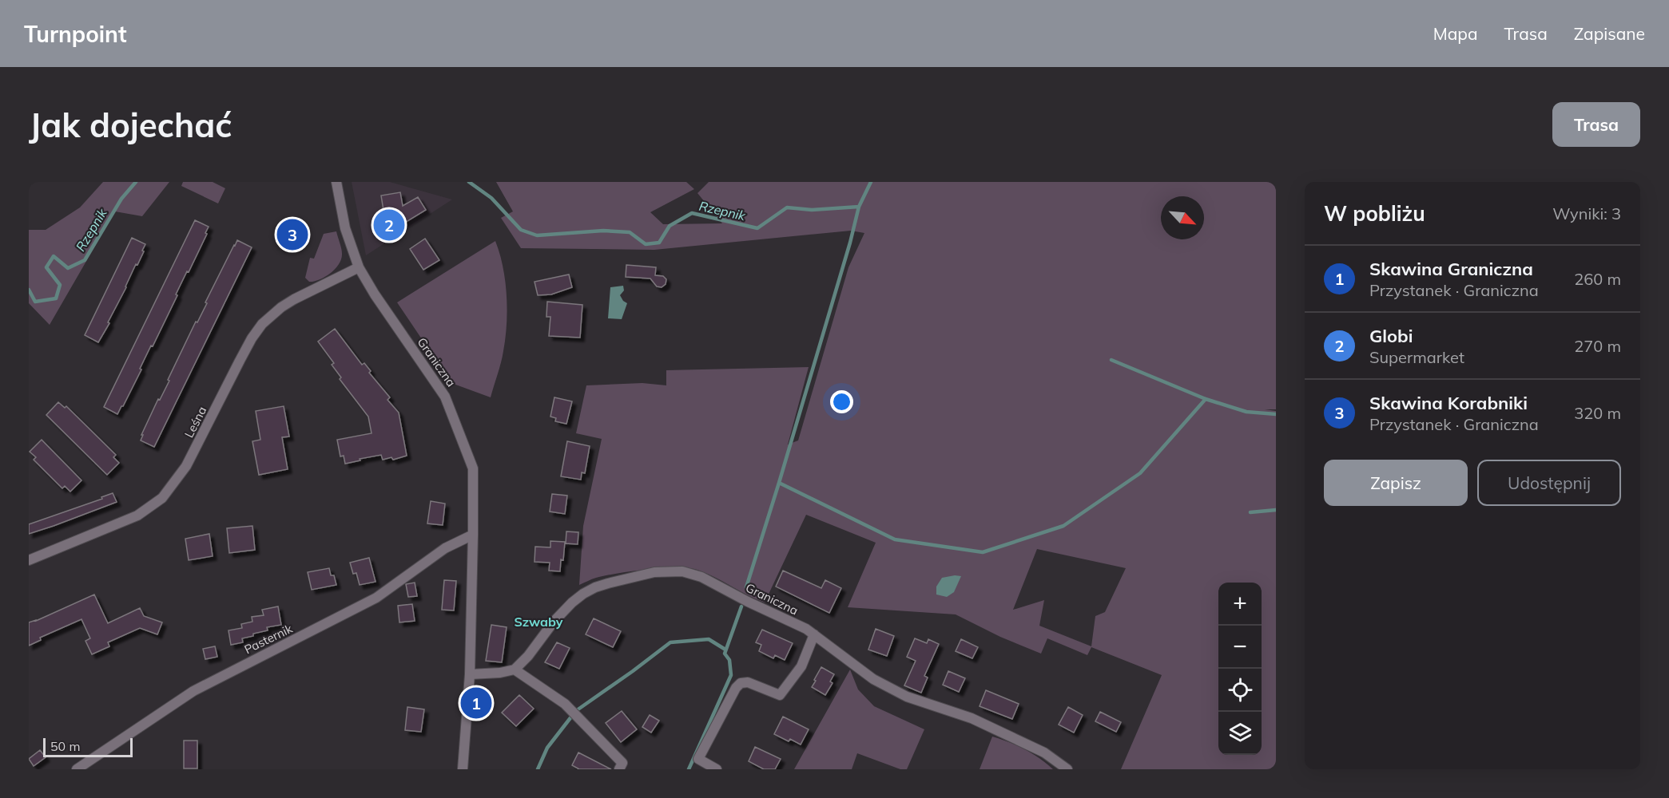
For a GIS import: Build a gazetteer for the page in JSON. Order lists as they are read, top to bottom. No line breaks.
{"streets":{"street":["Graniczna","Leśna","Pasternik"]},"crossings":[["Graniczna","Leśna"],["Graniczna","Pasternik"]],"districts":["Szwaby"],"water":["Rzepnik"],"scale_bar":"50 m","north":"bottom right","page":{"header":"Turnpoint","nav":["Mapa","Trasa","Zapisane"],"buttons":["Trasa",["Zapisz","Udostępnij"]],"title":"Jak dojechać","heading":["W pobliżu","Wyniki: 3"],"pins":["2","3","1"],"list":[{"mark":"1","name":"Skawina Graniczna","note":"Przystanek · Graniczna","value":"260 m"},{"mark":"2","name":"Globi","note":"Supermarket","value":"270 m"},{"mark":"3","name":"Skawina Korabniki","note":"Przystanek · Graniczna","value":"320 m"}],"map_buttons":["+","−"],"scale":"50 m"}}
